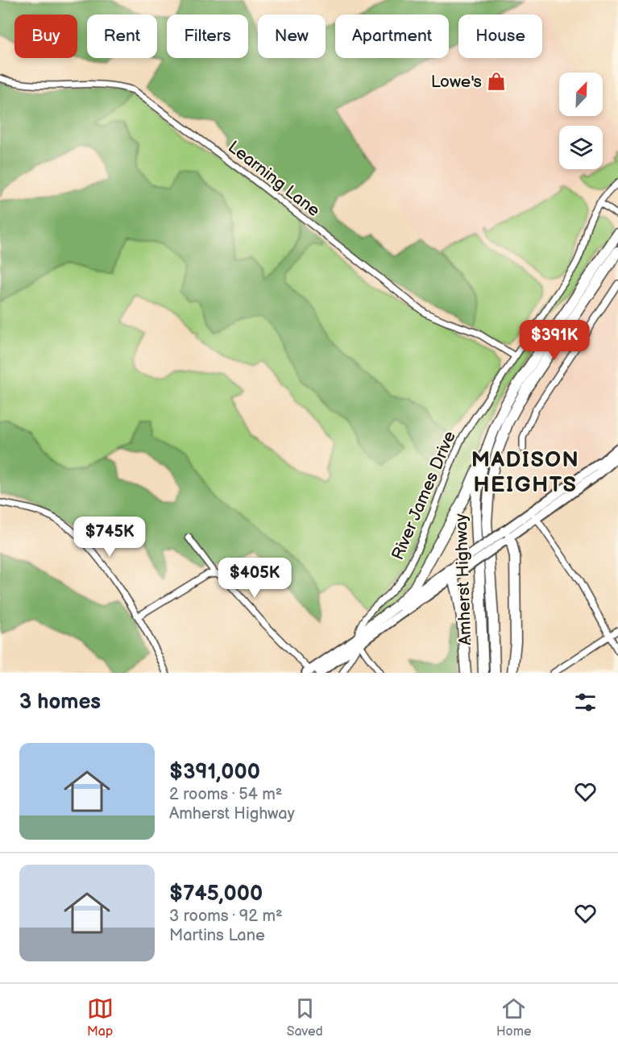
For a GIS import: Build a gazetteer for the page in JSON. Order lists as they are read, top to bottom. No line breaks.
{"streets":{"highway":["Amherst Highway"],"street":["Learning Lane","River James Drive"]},"crossings":[["Learning Lane","River James Drive"]],"districts":["MADISON HEIGHTS"],"places":{"shop":["Lowe's"]},"north":"top right","page":{"chip":["Buy","Rent","Filters","New","Apartment","House"],"price":["$391K","$745K","$405K"],"heading":"3 homes","list":[{"name":"$391,000","note":"2 rooms · 54 m² · Amherst Highway"},{"name":"$745,000","note":"3 rooms · 92 m² · Martins Lane"}],"tabs":["Map","Saved","Home"]}}
